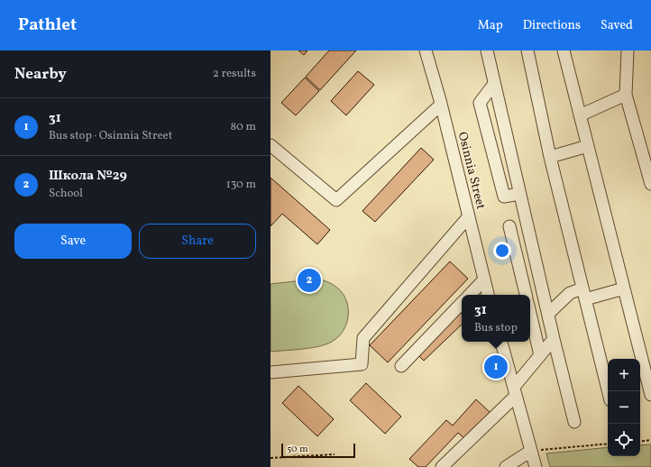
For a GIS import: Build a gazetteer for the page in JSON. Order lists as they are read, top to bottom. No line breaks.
{"streets":{"street":["Osinnia Street"]},"scale_bar":"50 m","page":{"header":"Pathlet","nav":["Map","Directions","Saved"],"heading":["Nearby","2 results"],"list":[{"mark":"1","name":"31","note":"Bus stop · Osinnia Street","value":"80 m"},{"mark":"2","name":"Школа №29","note":"School","value":"130 m"}],"buttons":["Save","Share"],"pins":["2","1"],"popup":["31","Bus stop"],"map_buttons":["+","−"],"scale":"50 m"}}
